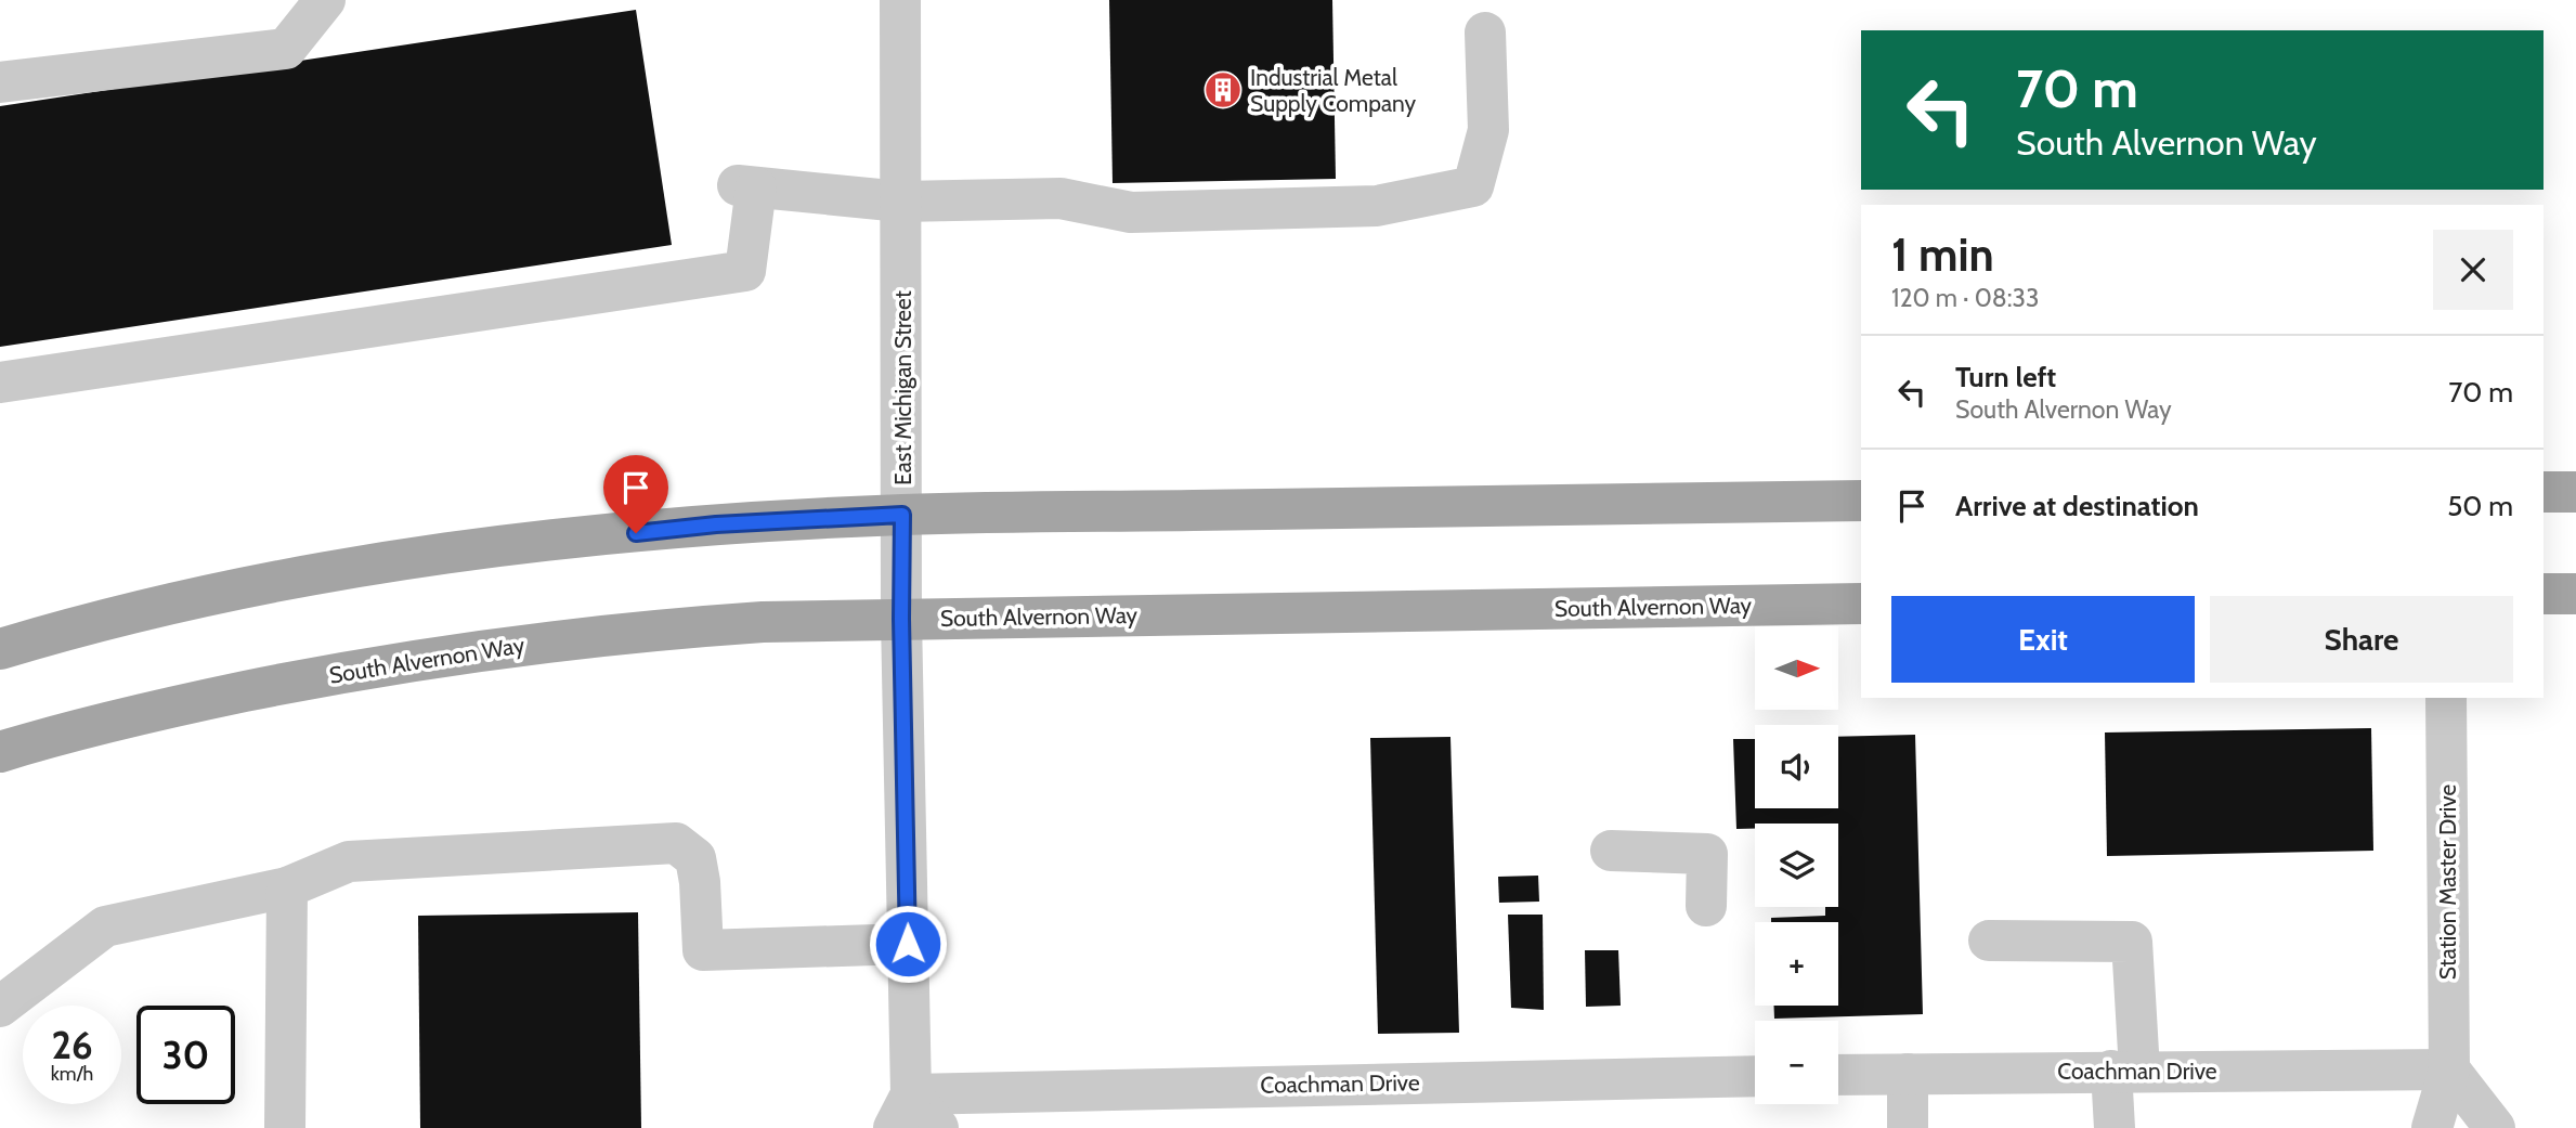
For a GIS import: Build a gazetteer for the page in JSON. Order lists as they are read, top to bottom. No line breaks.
{"streets":{"main road":["South Alvernon Way"],"street":["East Michigan Street","Station Master Drive","Coachman Drive"]},"crossings":[["East Michigan Street","South Alvernon Way"],["East Michigan Street","Coachman Drive"],["Station Master Drive","Coachman Drive"]],"places":{"building":["Industrial Metal Supply Company"]},"north":"right","page":{"turn":["70 m","South Alvernon Way"],"heading":["1 min","120 m · 08:33"],"list":[{"name":"Turn left","note":"South Alvernon Way","value":"70 m"},{"name":"Arrive at destination","value":"50 m"}],"buttons":["Exit","Share"],"map_buttons":["+","−"],"speed":"26 km/h","limit":"30"}}
